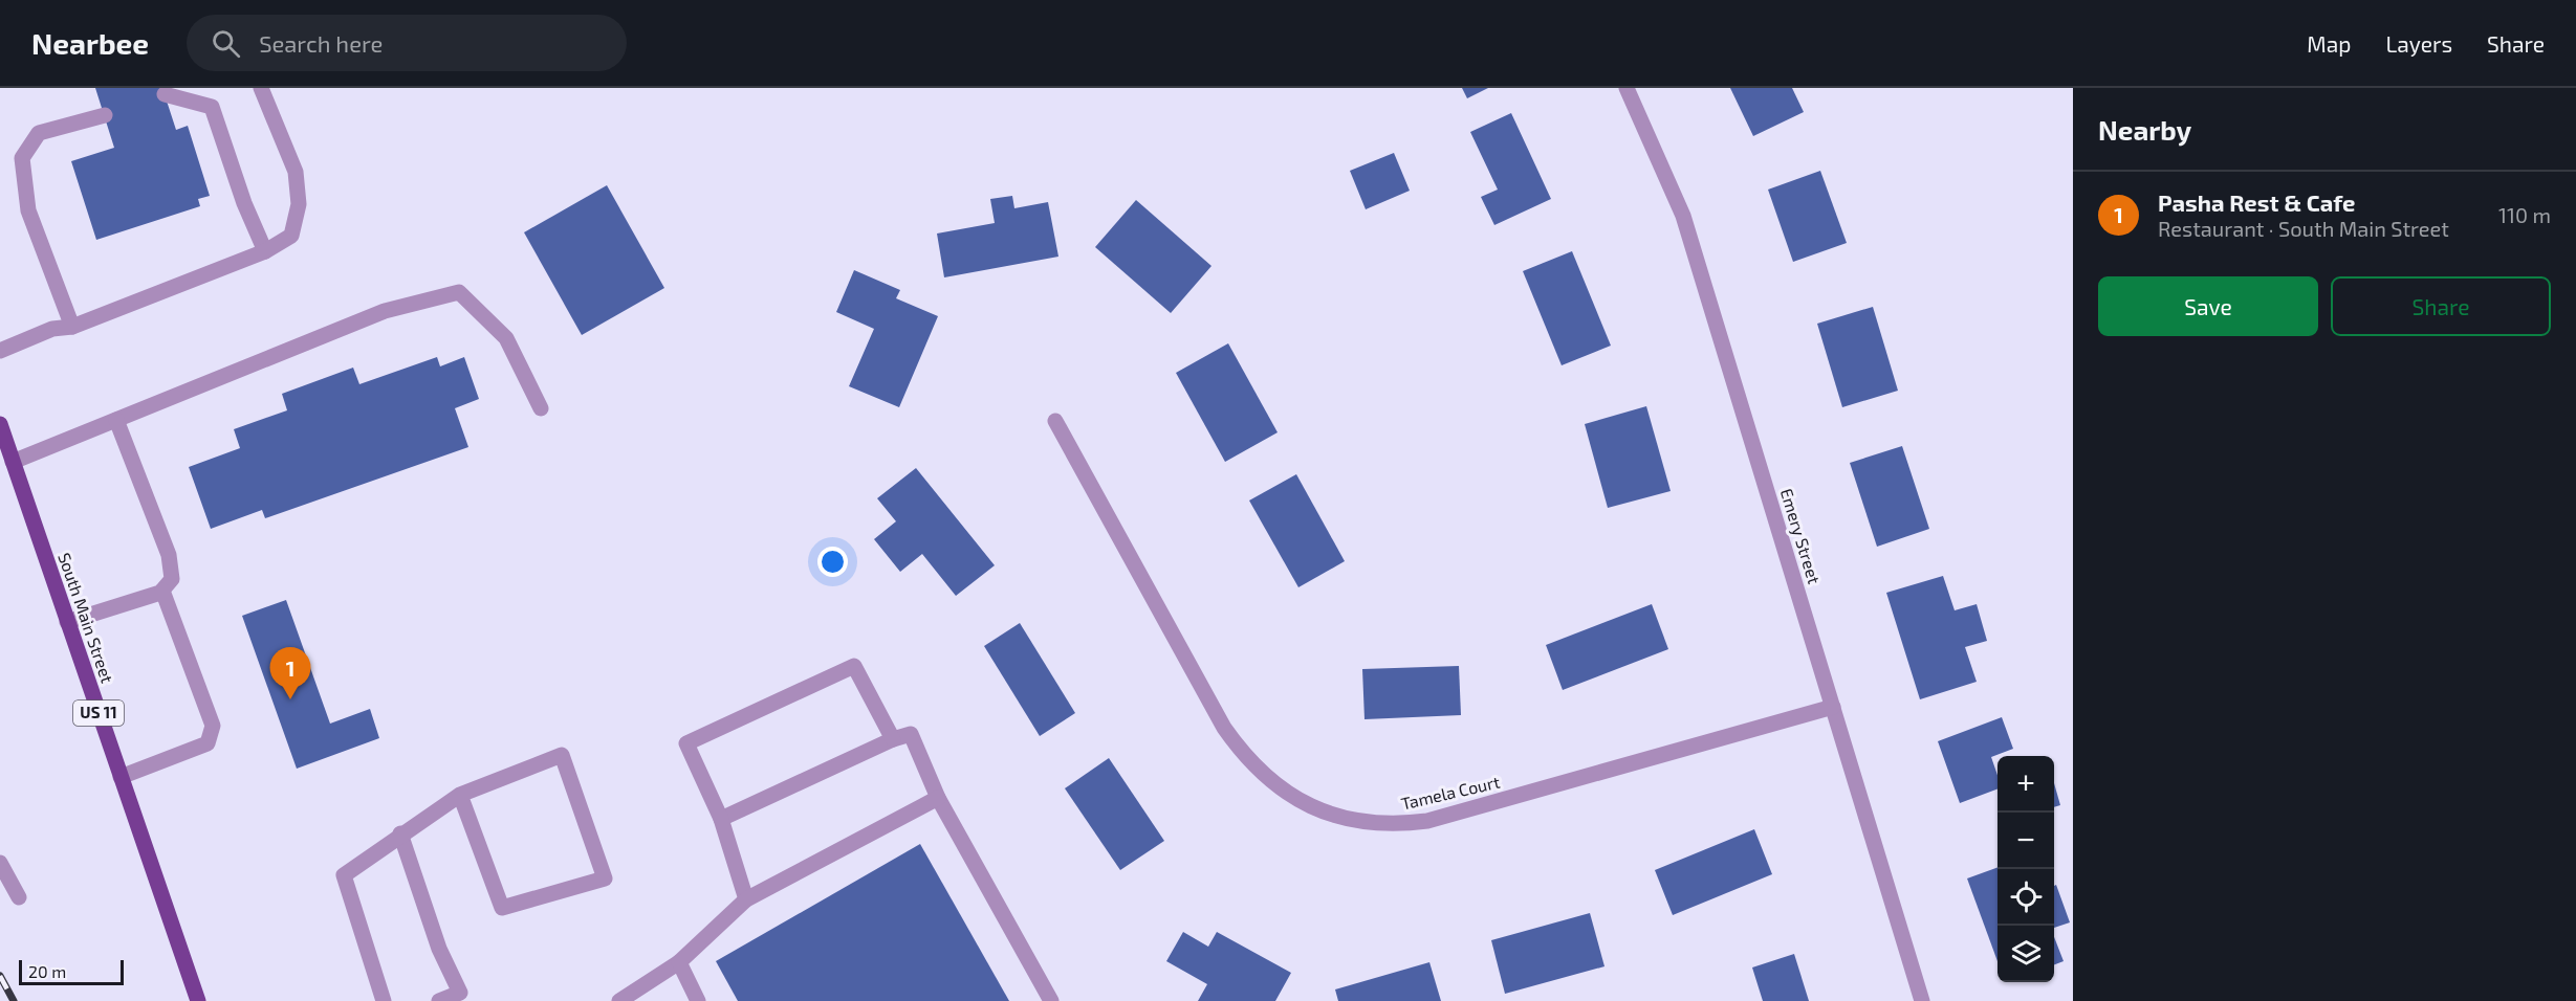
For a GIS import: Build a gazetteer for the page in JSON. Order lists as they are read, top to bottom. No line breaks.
{"streets":{"main road":["South Main Street","US 11"],"street":["Emery Street","Tamela Court"]},"crossings":[["Emery Street","Tamela Court"]],"scale_bar":"20 m","page":{"header":"Nearbee","search":"Search here","nav":["Map","Layers","Share"],"heading":"Nearby","list":[{"mark":"1","name":"Pasha Rest & Cafe","note":"Restaurant · South Main Street","value":"110 m"}],"buttons":["Save","Share"],"pins":"1","map_buttons":["+","−"],"scale":"20 m"}}
